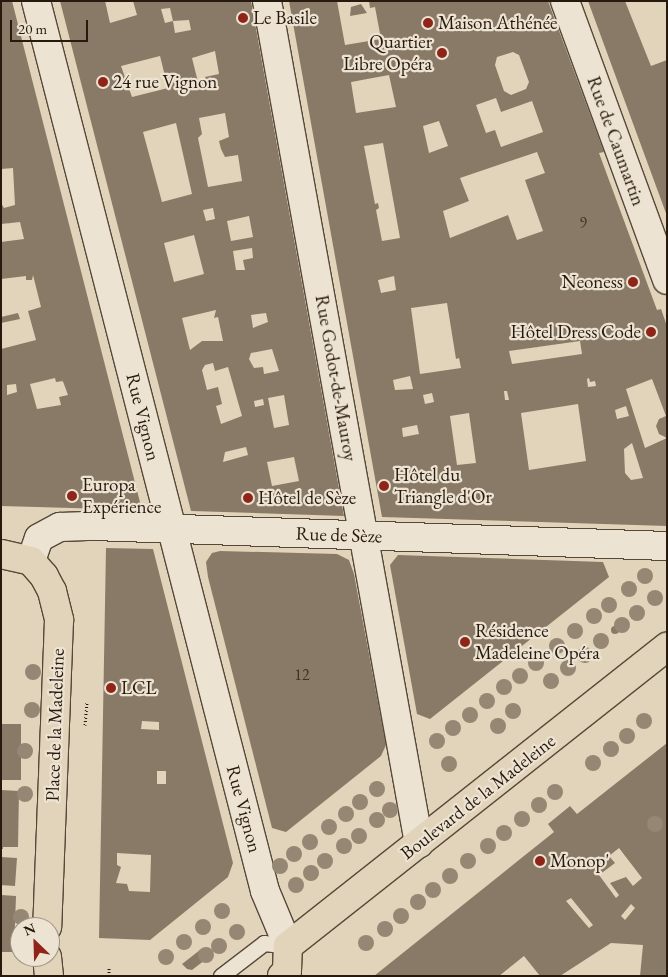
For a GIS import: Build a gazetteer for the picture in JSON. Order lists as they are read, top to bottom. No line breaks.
{"streets":{"main road":["Place de la Madeleine","Boulevard de la Madeleine"],"street":["Rue de Caumartin","Rue Godot-de-Mauroy","Rue Vignon","Rue de Sèze"]},"crossings":[["Rue Godot-de-Mauroy","Rue de Sèze"],["Rue Godot-de-Mauroy","Boulevard de la Madeleine"],["Rue Vignon","Rue de Sèze"],["Rue Vignon","Boulevard de la Madeleine"],["Rue de Sèze","Place de la Madeleine"]],"places":["Le Basile","Maison Athénée","Quartier Libre Opéra","24 rue Vignon","Neoness","Hôtel Dress Code","Hôtel du Triangle d'Or","Europa Expérience","Hôtel de Sèze","Résidence Madeleine Opéra","LCL","Monop'"],"house_numbers":["9","12"],"scale_bar":"20 m","north":"top left"}
